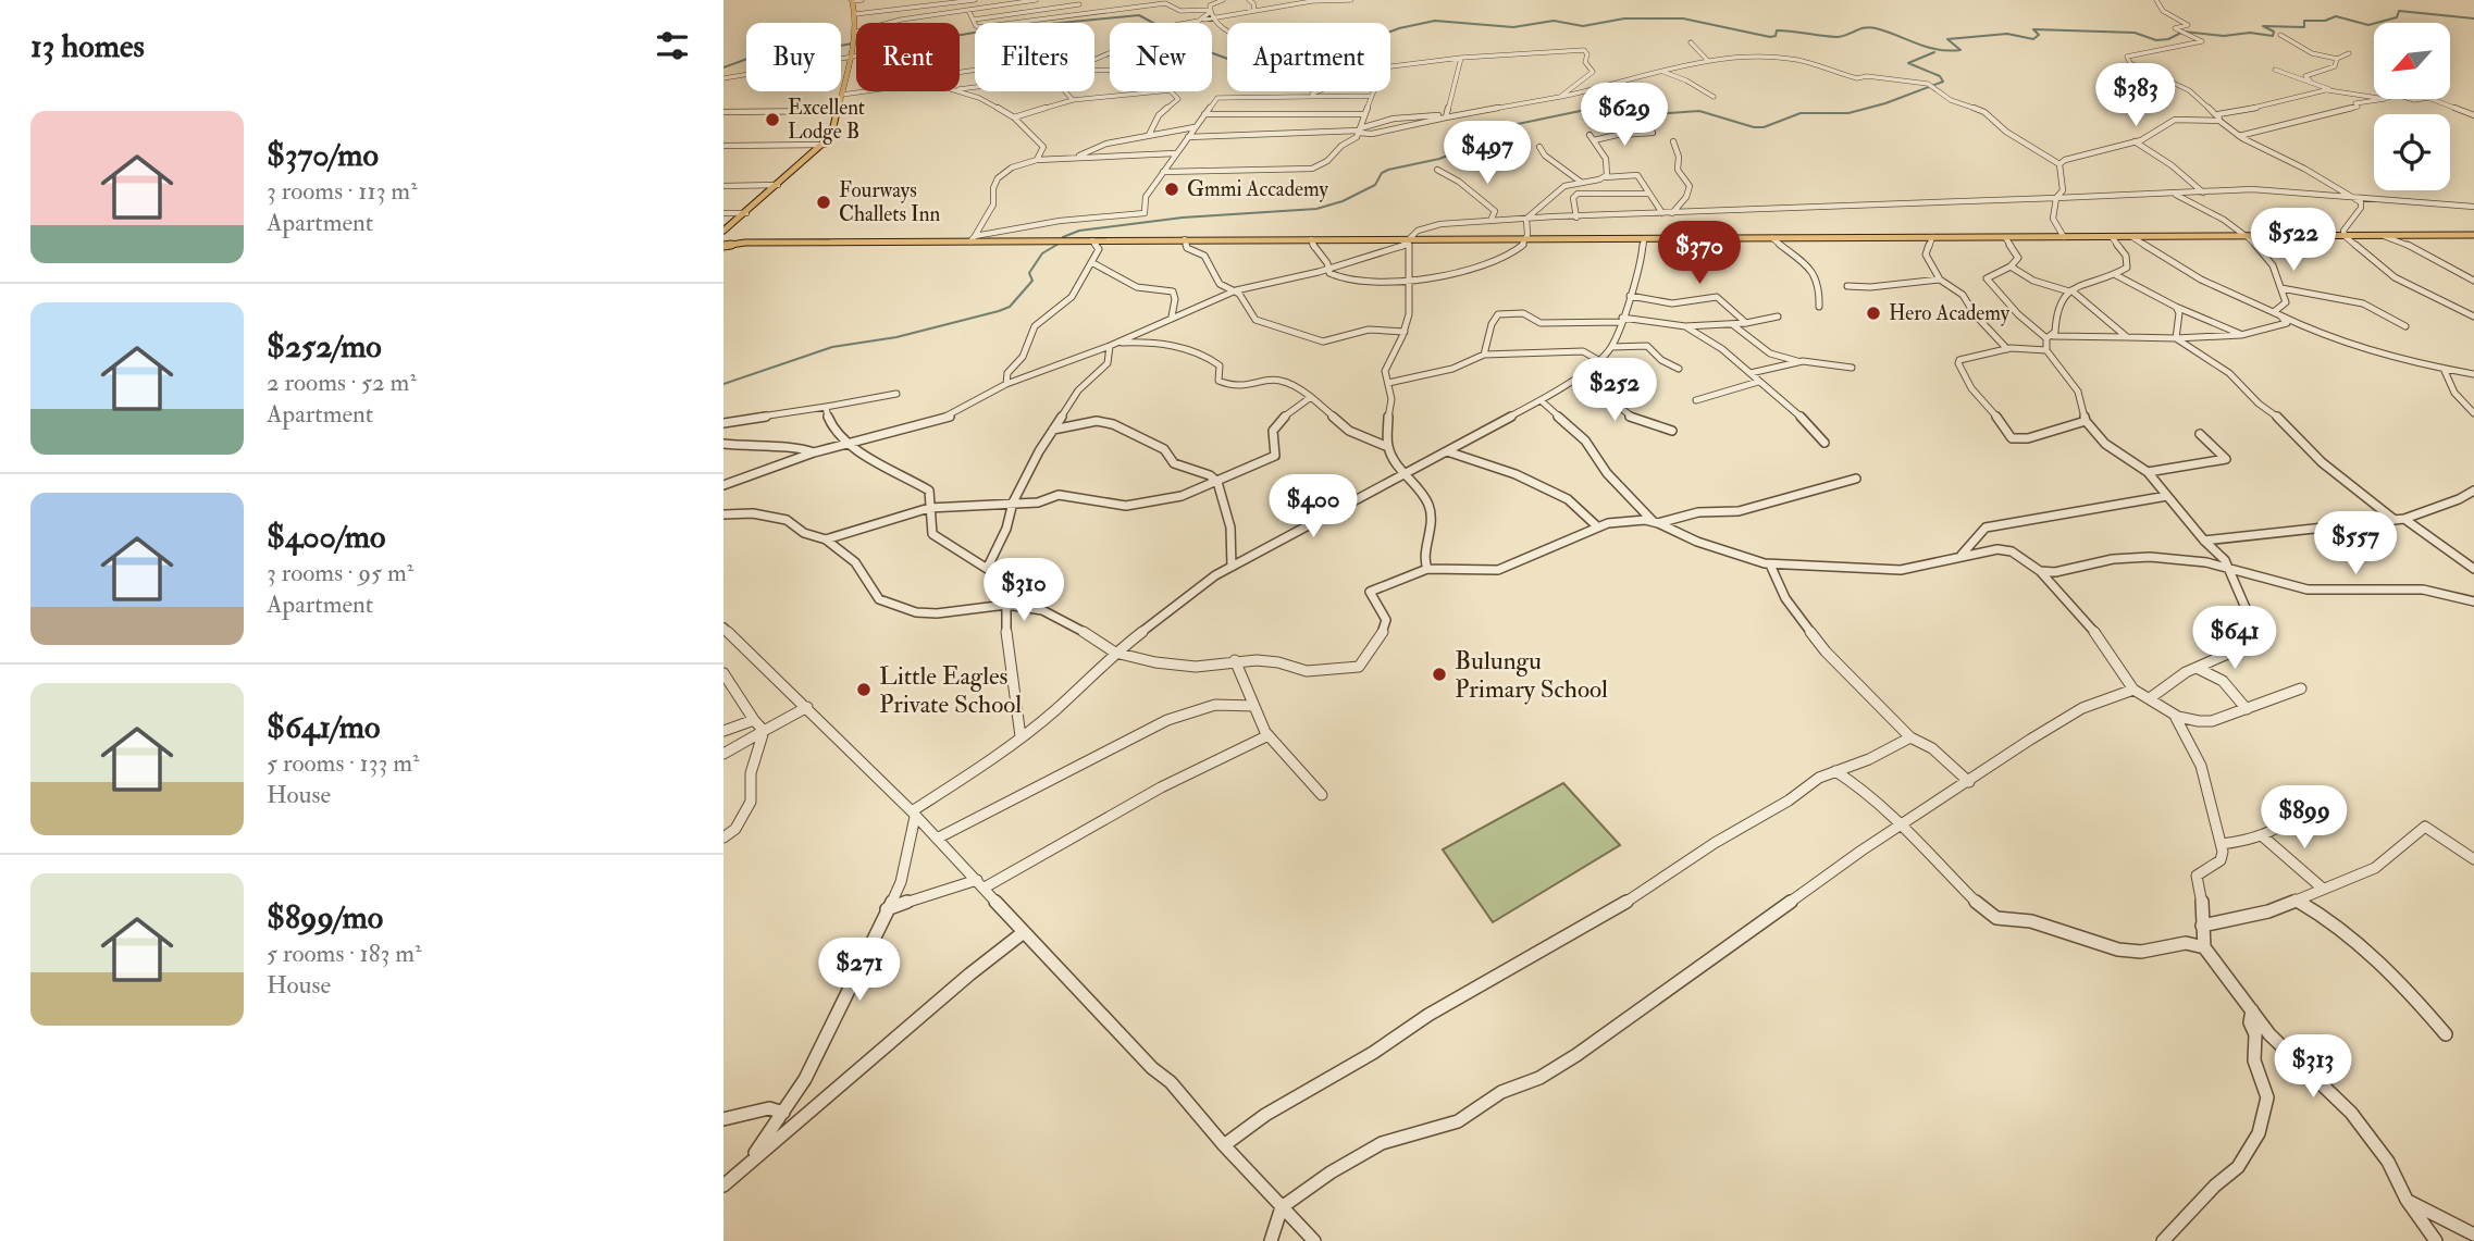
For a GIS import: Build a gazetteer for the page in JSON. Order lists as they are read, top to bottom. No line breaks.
{"places":["Excellent Lodge B","Gmmi Accademy","Fourways Challets Inn","Hero Academy","Bulungu Primary School","Little Eagles Private School"],"north":"bottom left","page":{"heading":"13 homes","chip":["Buy","Rent","Filters","New","Apartment"],"price":["$383","$629","$497","$522","$370","$252","$400","$557","$310","$641","$899","$271","$313"],"list":[{"name":"$370/mo","note":"3 rooms · 113 m² · Apartment"},{"name":"$252/mo","note":"2 rooms · 52 m² · Apartment"},{"name":"$400/mo","note":"3 rooms · 95 m² · Apartment"},{"name":"$641/mo","note":"5 rooms · 133 m² · House"},{"name":"$899/mo","note":"5 rooms · 183 m² · House"}]}}
